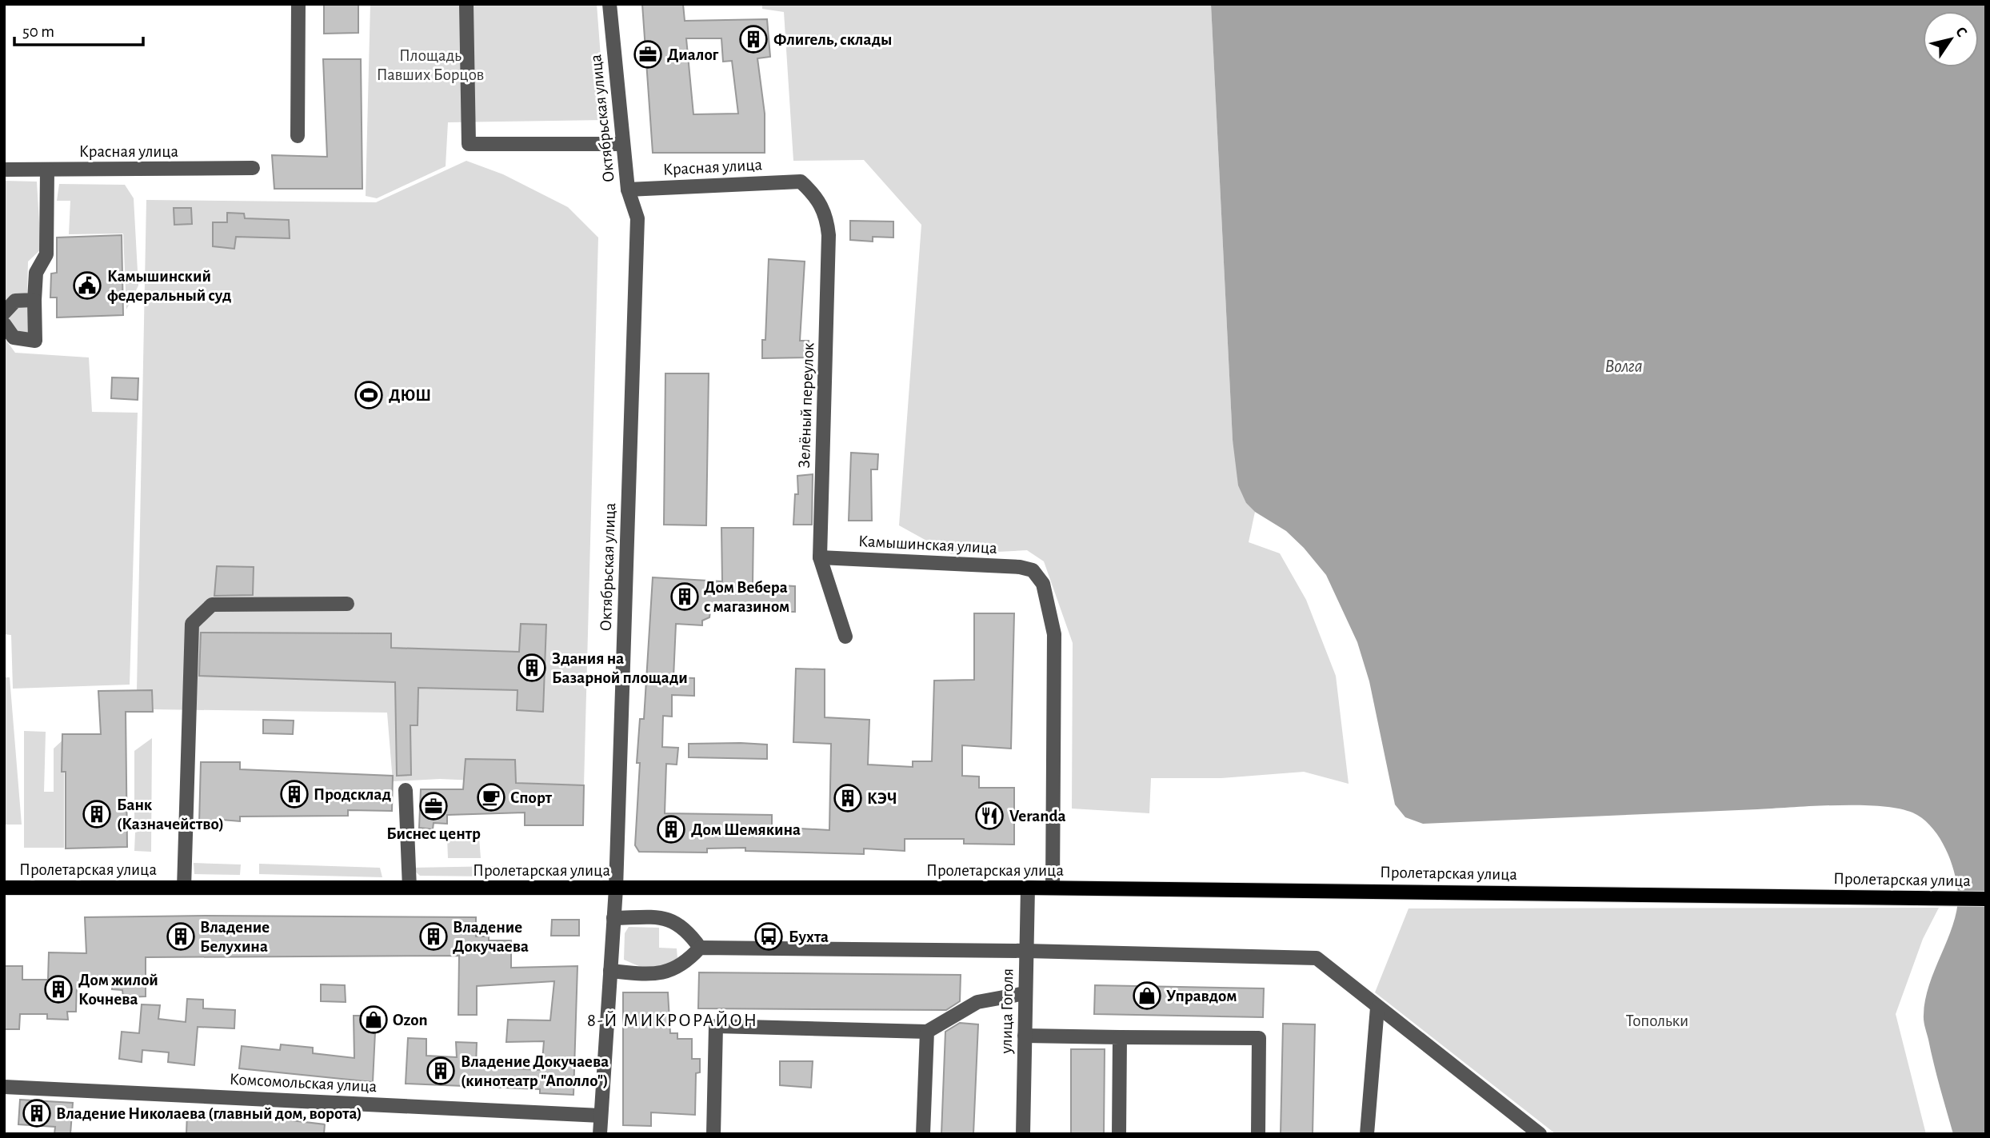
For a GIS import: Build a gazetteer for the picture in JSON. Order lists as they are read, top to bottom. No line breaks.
{"streets":{"main road":["Пролетарская улица"],"street":["Октябрьская улица","Красная улица","Зелёный переулок","Камышинская улица","улица Гоголя","Комсомольская улица"]},"crossings":[["Октябрьская улица","Красная улица"],["Октябрьская улица","Пролетарская улица"],["Октябрьская улица","Комсомольская улица"],["Красная улица","Зелёный переулок"],["Зелёный переулок","Камышинская улица"],["Камышинская улица","Пролетарская улица"],["Пролетарская улица","улица Гоголя"]],"districts":["8-Й МИКРОРАЙОН"],"water":["Волга"],"parks":["Площадь Павших Борцов","Топольки"],"places":{"building":["Флигель, склады","Дом Вебера с магазином","Здания на Базарной площади","Продсклад","КЭЧ","Банк (Казначейство)","Дом Шемякина","Владение Белухина","Владение Докучаева","Дом жилой Кочнева","Владение Докучаева (кинотеатр \"Аполло\")","Владение Николаева (главный дом, ворота)"],"office":["Диалог","Биснес центр"],"public building":["Камышинский федеральный суд"],"sports":["ДЮШ"],"cafe":["Спорт"],"restaurant":["Veranda"],"bus stop":["Бухта"],"shop":["Управдом","Ozon"]},"scale_bar":"50 m","north":"top right"}
